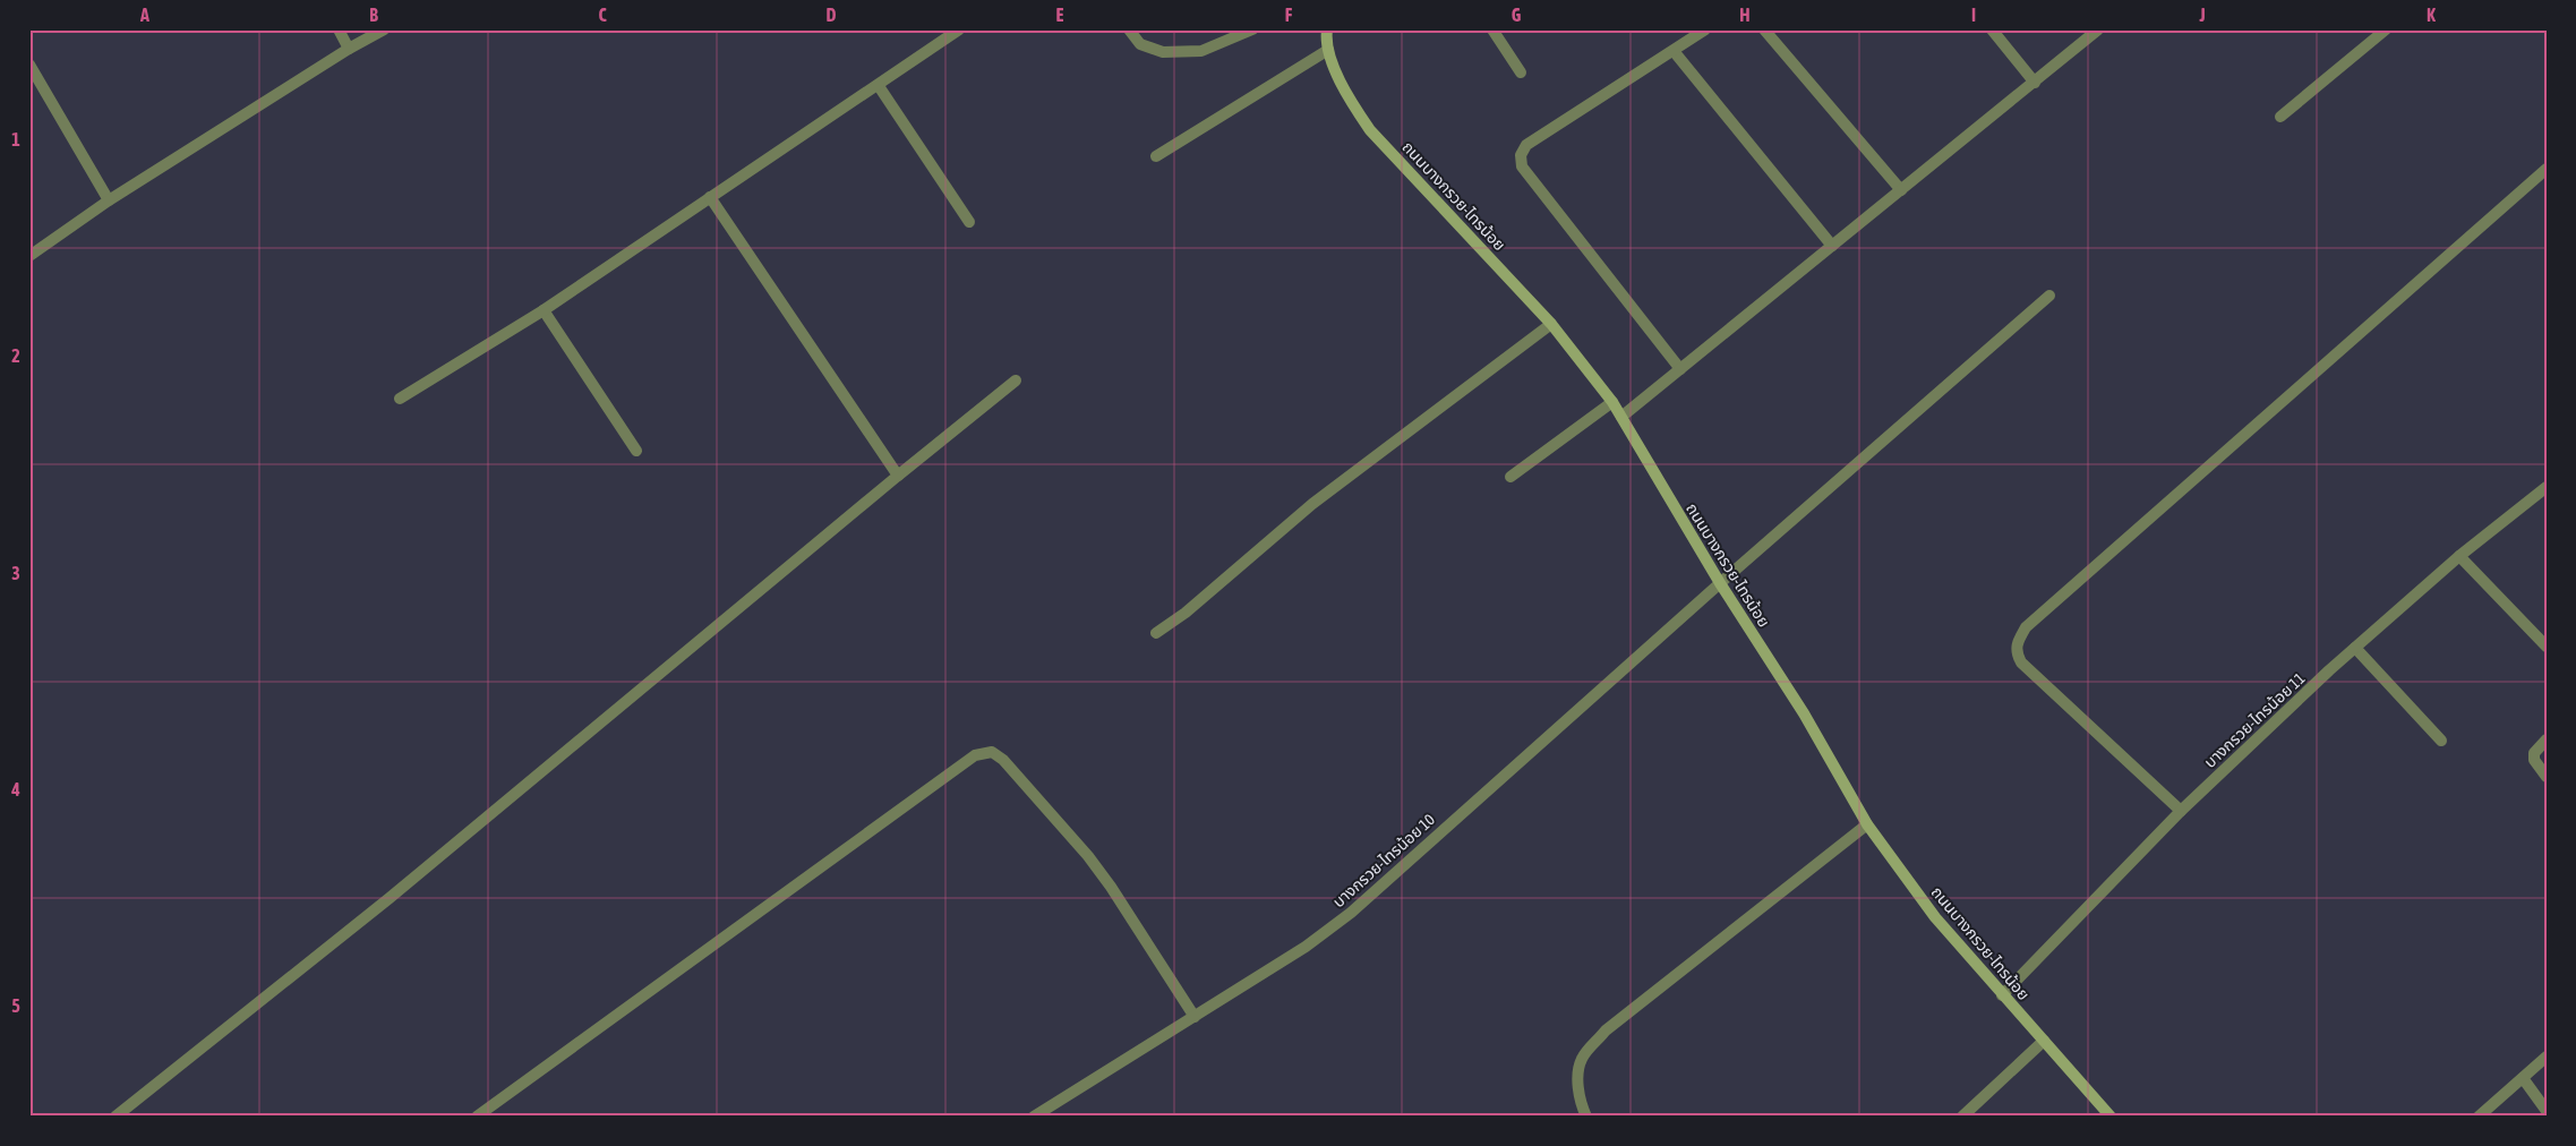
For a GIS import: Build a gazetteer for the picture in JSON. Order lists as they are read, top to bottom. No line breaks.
{"streets":{"main road":["ถนนบางกรวย-ไทรน้อย"],"street":["บางกรวย-ไทรน้อย 11","บางกรวย-ไทรน้อย 10"]},"crossings":[["ถนนบางกรวย-ไทรน้อย","บางกรวย-ไทรน้อย 11"],["ถนนบางกรวย-ไทรน้อย","บางกรวย-ไทรน้อย 10"]],"grid":{"columns":["A","B","C","D","E","F","G","H","I","J","K"],"rows":["1","2","3","4","5"]}}
